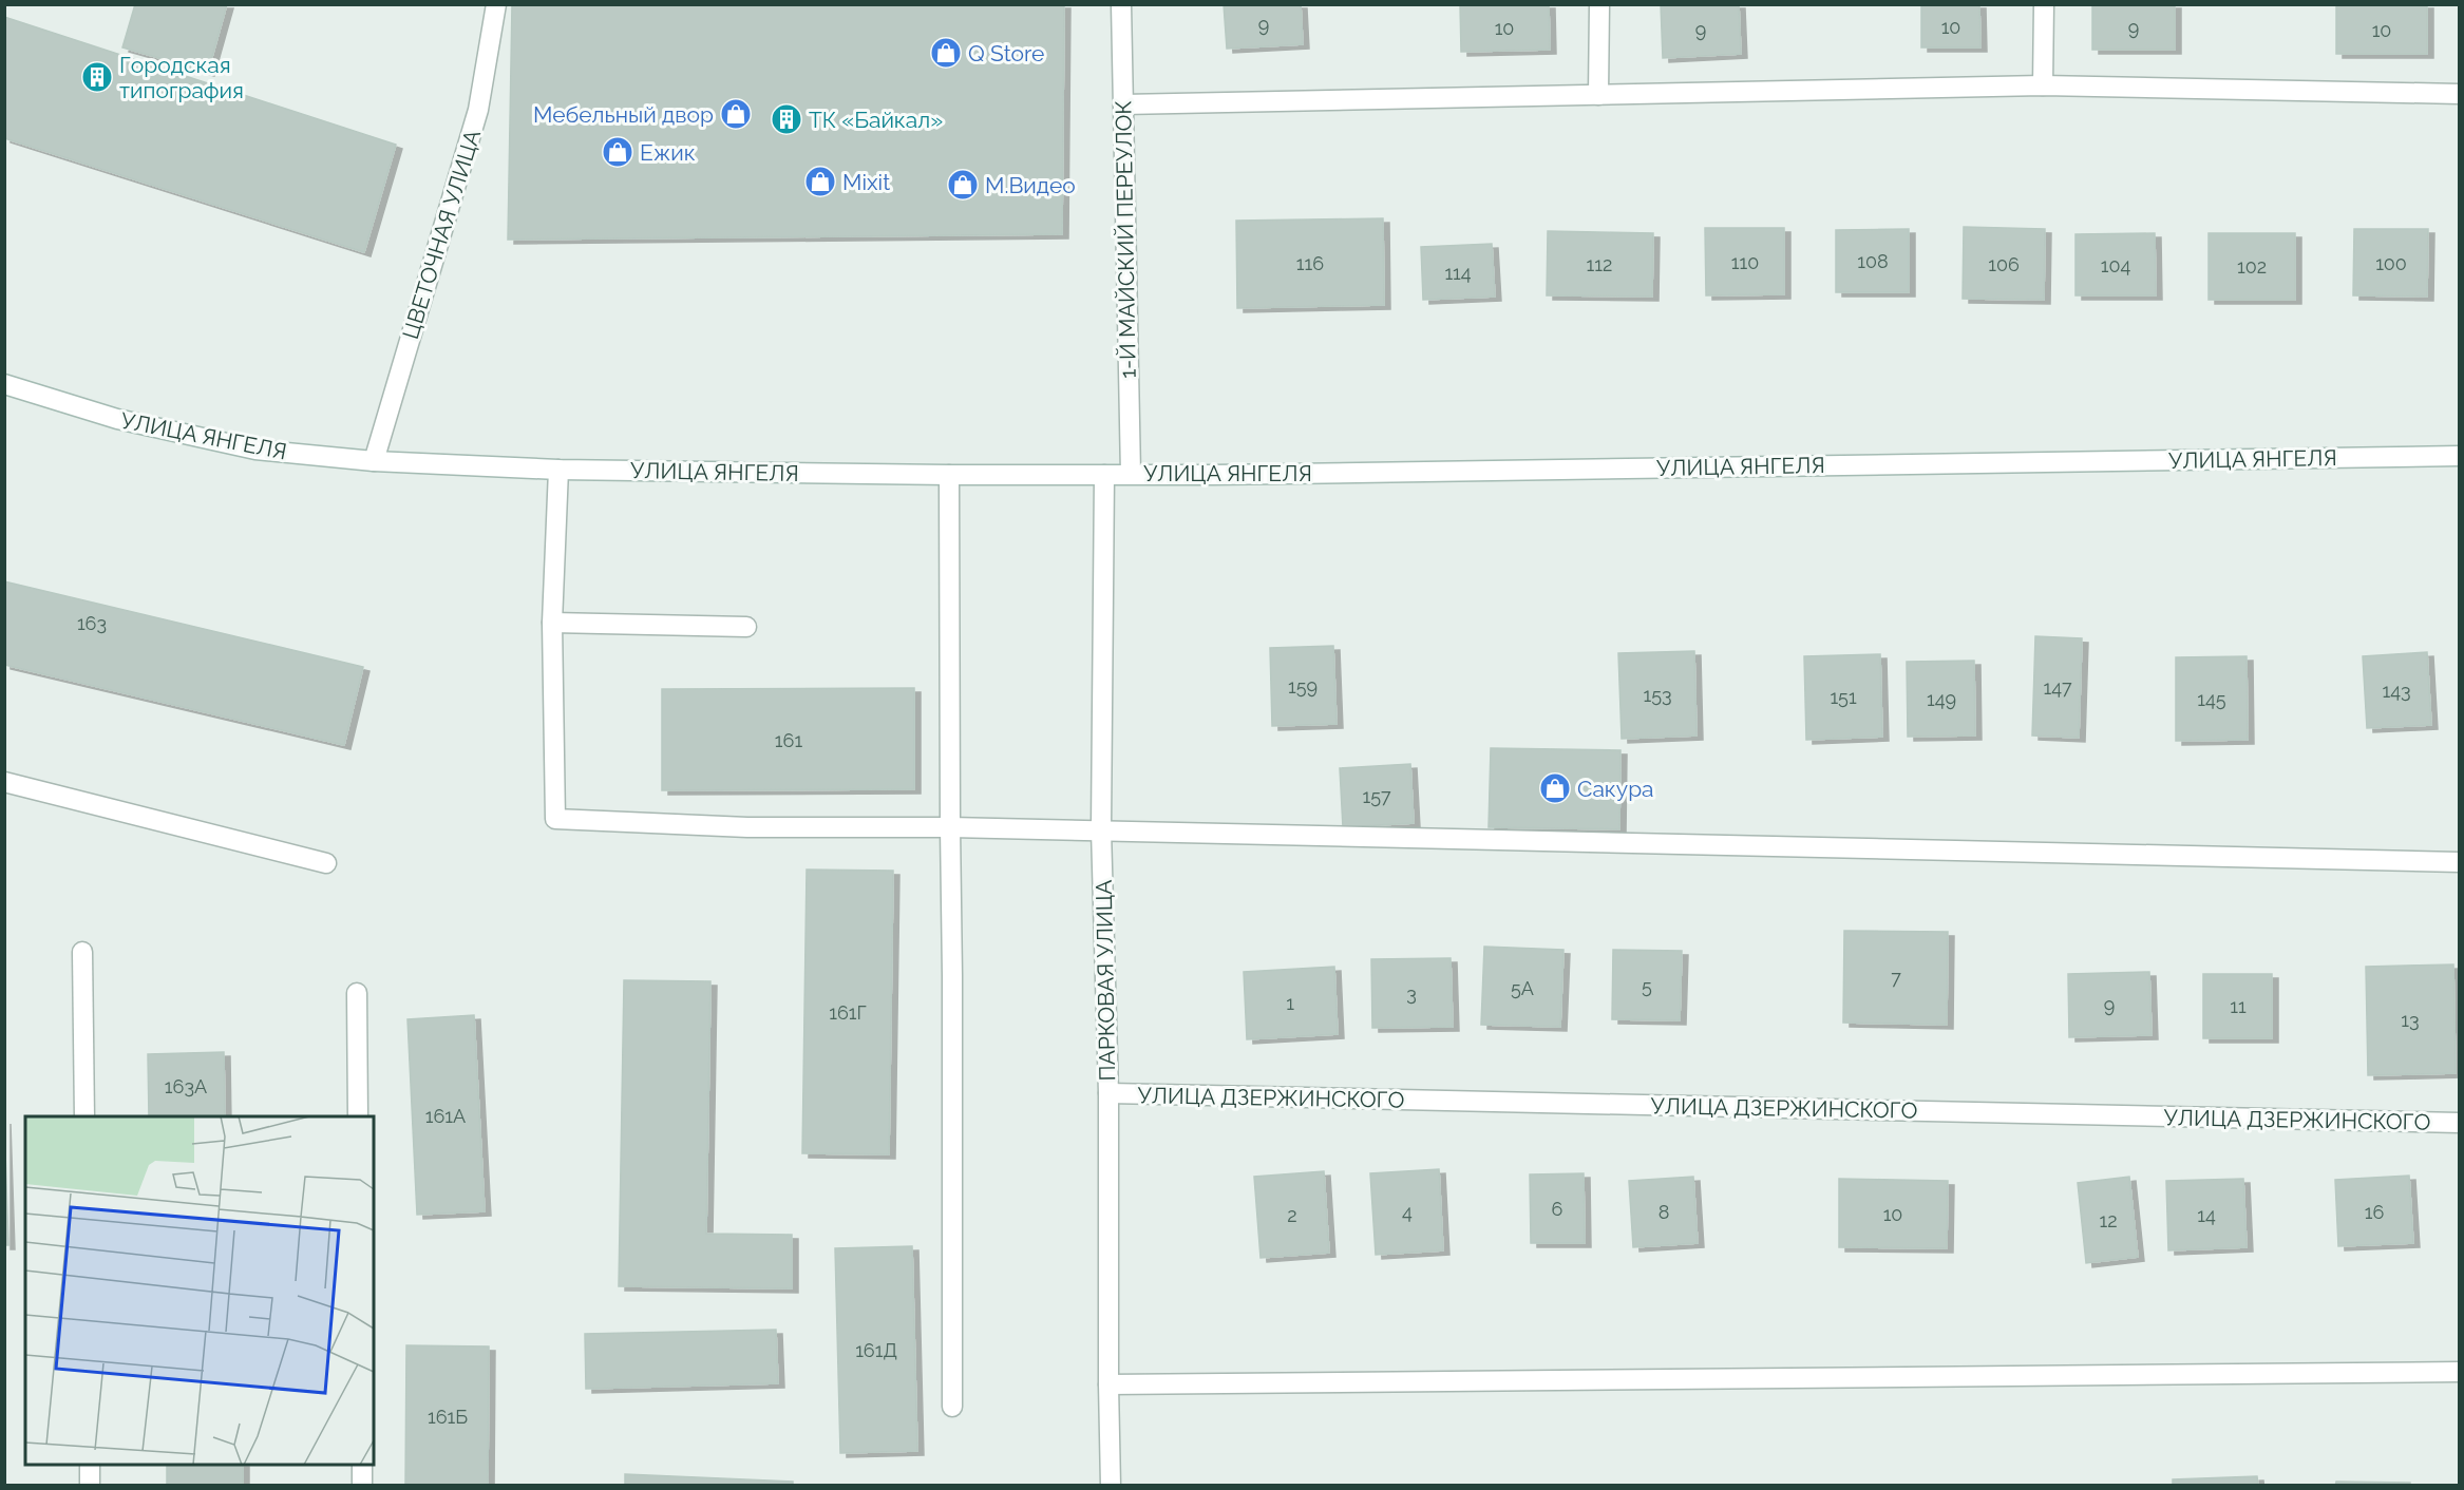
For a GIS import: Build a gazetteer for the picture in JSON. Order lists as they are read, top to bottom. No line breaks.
{"streets":{"street":["ЦВЕТОЧНАЯ УЛИЦА","1-Й МАЙСКИЙ ПЕРЕУЛОК","УЛИЦА ЯНГЕЛЯ","ПАРКОВАЯ УЛИЦА","УЛИЦА ДЗЕРЖИНСКОГО"]},"crossings":[["ЦВЕТОЧНАЯ УЛИЦА","УЛИЦА ЯНГЕЛЯ"],["1-Й МАЙСКИЙ ПЕРЕУЛОК","УЛИЦА ЯНГЕЛЯ"],["УЛИЦА ЯНГЕЛЯ","ПАРКОВАЯ УЛИЦА"],["ПАРКОВАЯ УЛИЦА","УЛИЦА ДЗЕРЖИНСКОГО"]],"places":{"shop":["Q Store","Мебельный двор","Ежик","Mixit","М.Видео","Сакура"],"building":["Городская типография","ТК «Байкал»"]},"house_numbers":["9","10","10","9","9","10","108","110","116","100","112","106","104","102","114","163","159","147","143","153","151","149","145","161","157","7","5","5А","3","1","9","11","161Г","13","163А","161А","6","4","8","16","10","2","14","12","161Д","161Б"]}
